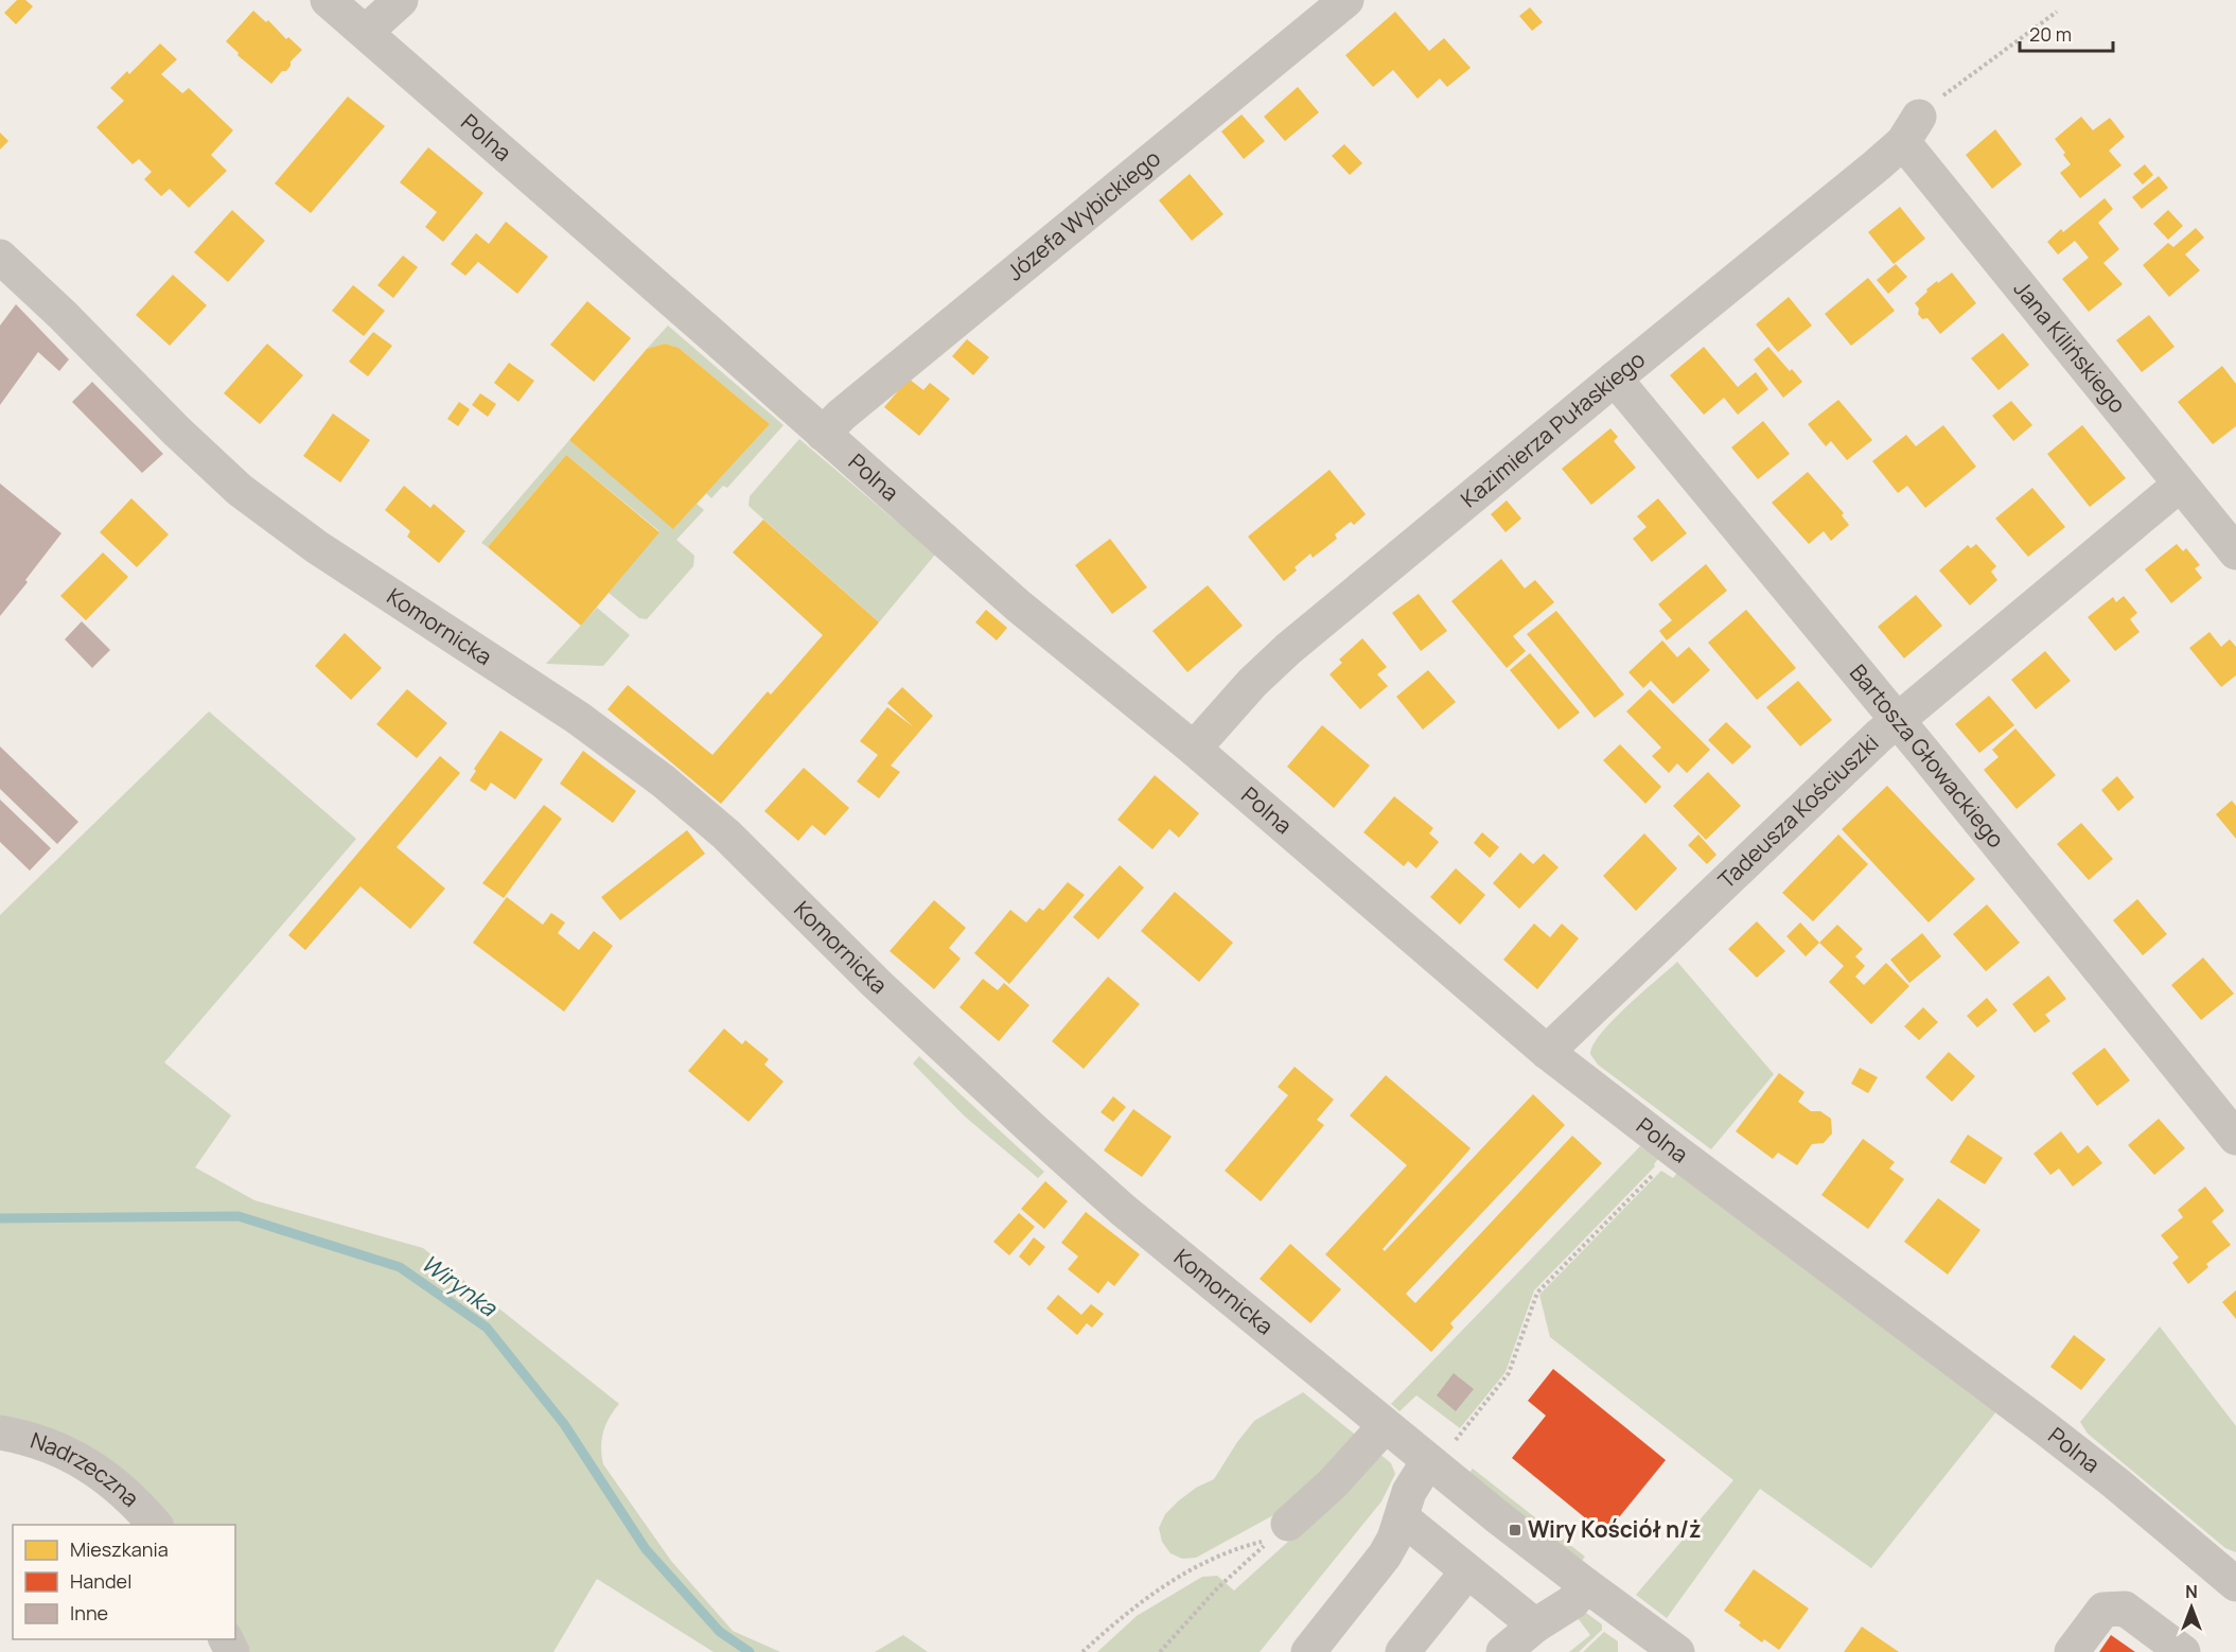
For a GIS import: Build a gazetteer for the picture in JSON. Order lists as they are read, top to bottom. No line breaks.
{"streets":{"street":["Polna","Józefa Wybickiego","Jana Kilińskiego","Kazimierza Pułaskiego","Komornicka","Bartosza Głowackiego","Tadeusza Kościuszki","Nadrzeczna"]},"crossings":[["Polna","Józefa Wybickiego"],["Polna","Kazimierza Pułaskiego"],["Polna","Tadeusza Kościuszki"],["Jana Kilińskiego","Kazimierza Pułaskiego"],["Jana Kilińskiego","Tadeusza Kościuszki"],["Kazimierza Pułaskiego","Bartosza Głowackiego"],["Bartosza Głowackiego","Tadeusza Kościuszki"]],"water":["Wirynka"],"places":{"transit":["Wiry Kościół n/ż"]},"legend":["Mieszkania","Handel","Inne"],"scale_bar":"20 m","north":"top"}
